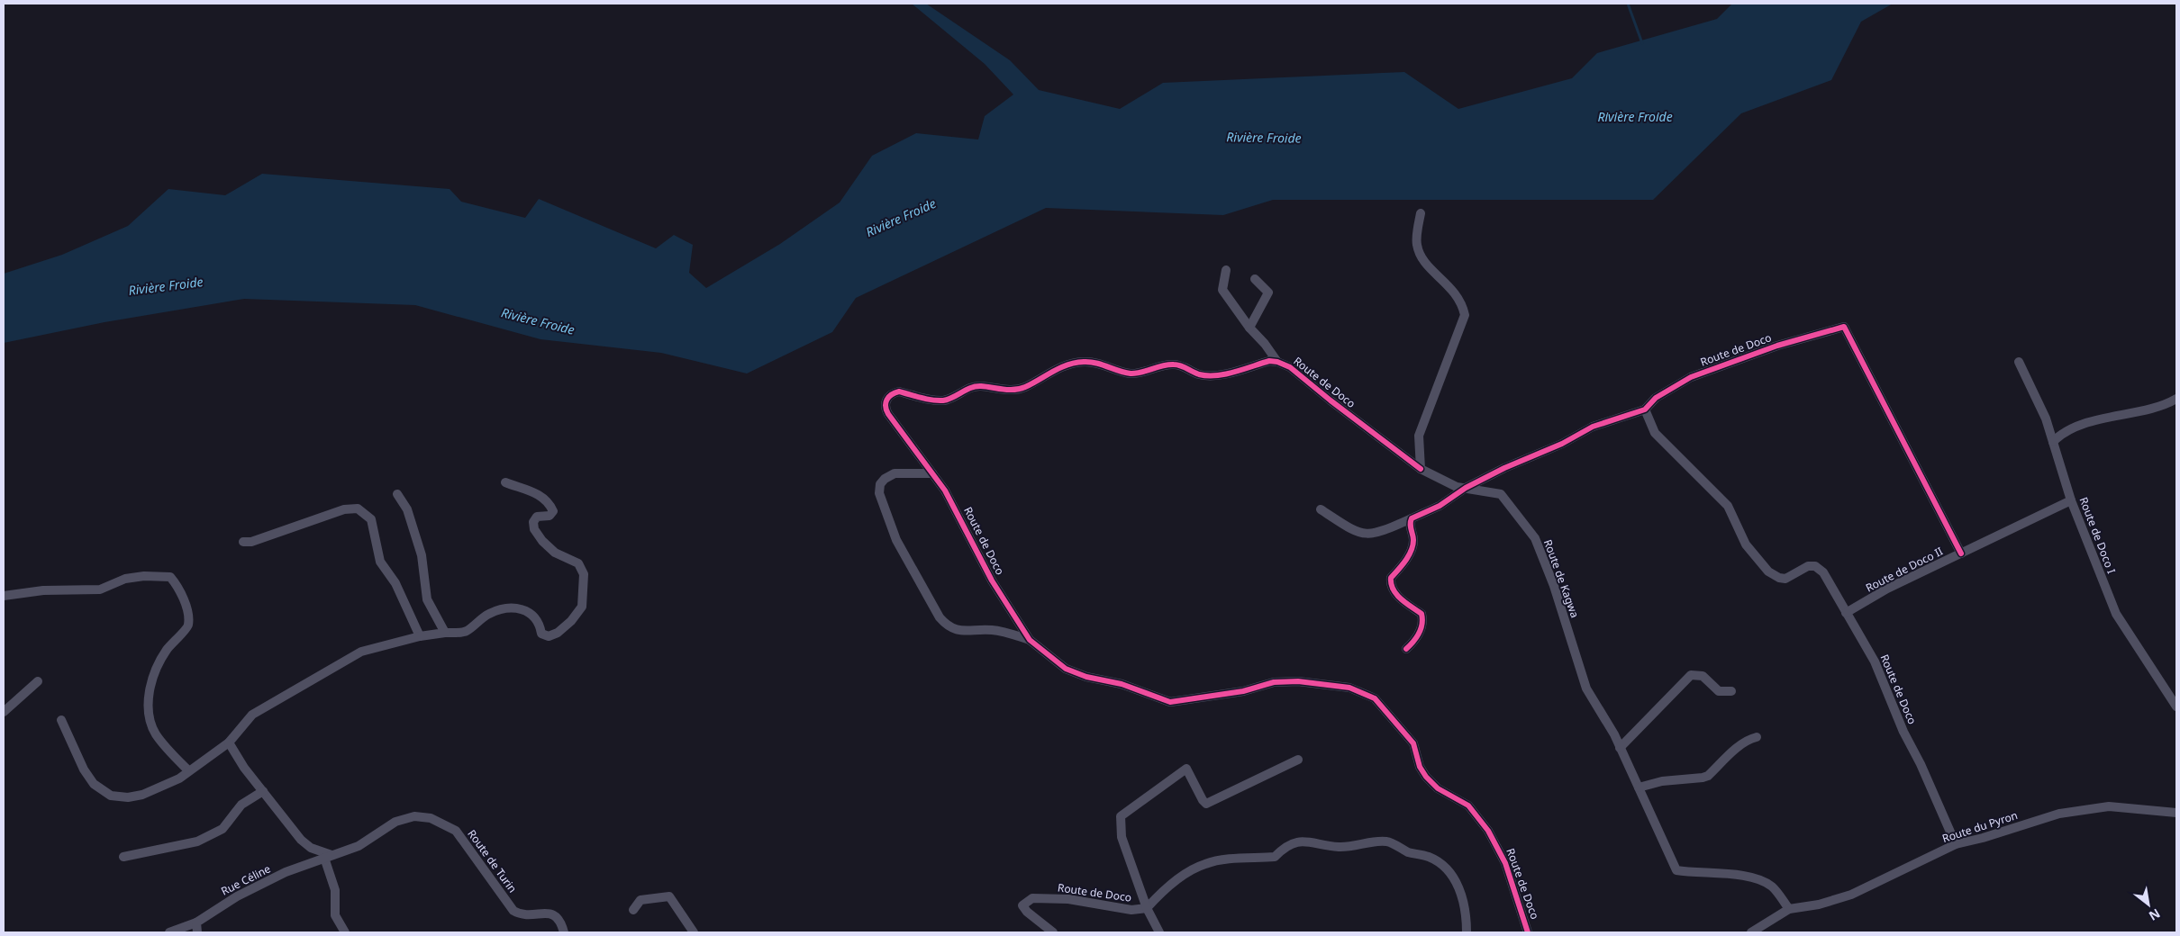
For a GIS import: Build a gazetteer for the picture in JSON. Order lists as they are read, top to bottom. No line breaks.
{"streets":{"street":["Route de Doco","Route de Doco I","Route de Doco II","Route de Kagwa","Route du Pyron","Route de Turin","Rue Céline"]},"crossings":[["Route de Doco","Route de Doco II"],["Route de Doco","Route de Kagwa"],["Route de Doco","Route du Pyron"],["Route de Doco I","Route de Doco II"],["Route de Kagwa","Route du Pyron"],["Route de Turin","Rue Céline"]],"water":["Rivière Froide"],"north":"bottom right"}
